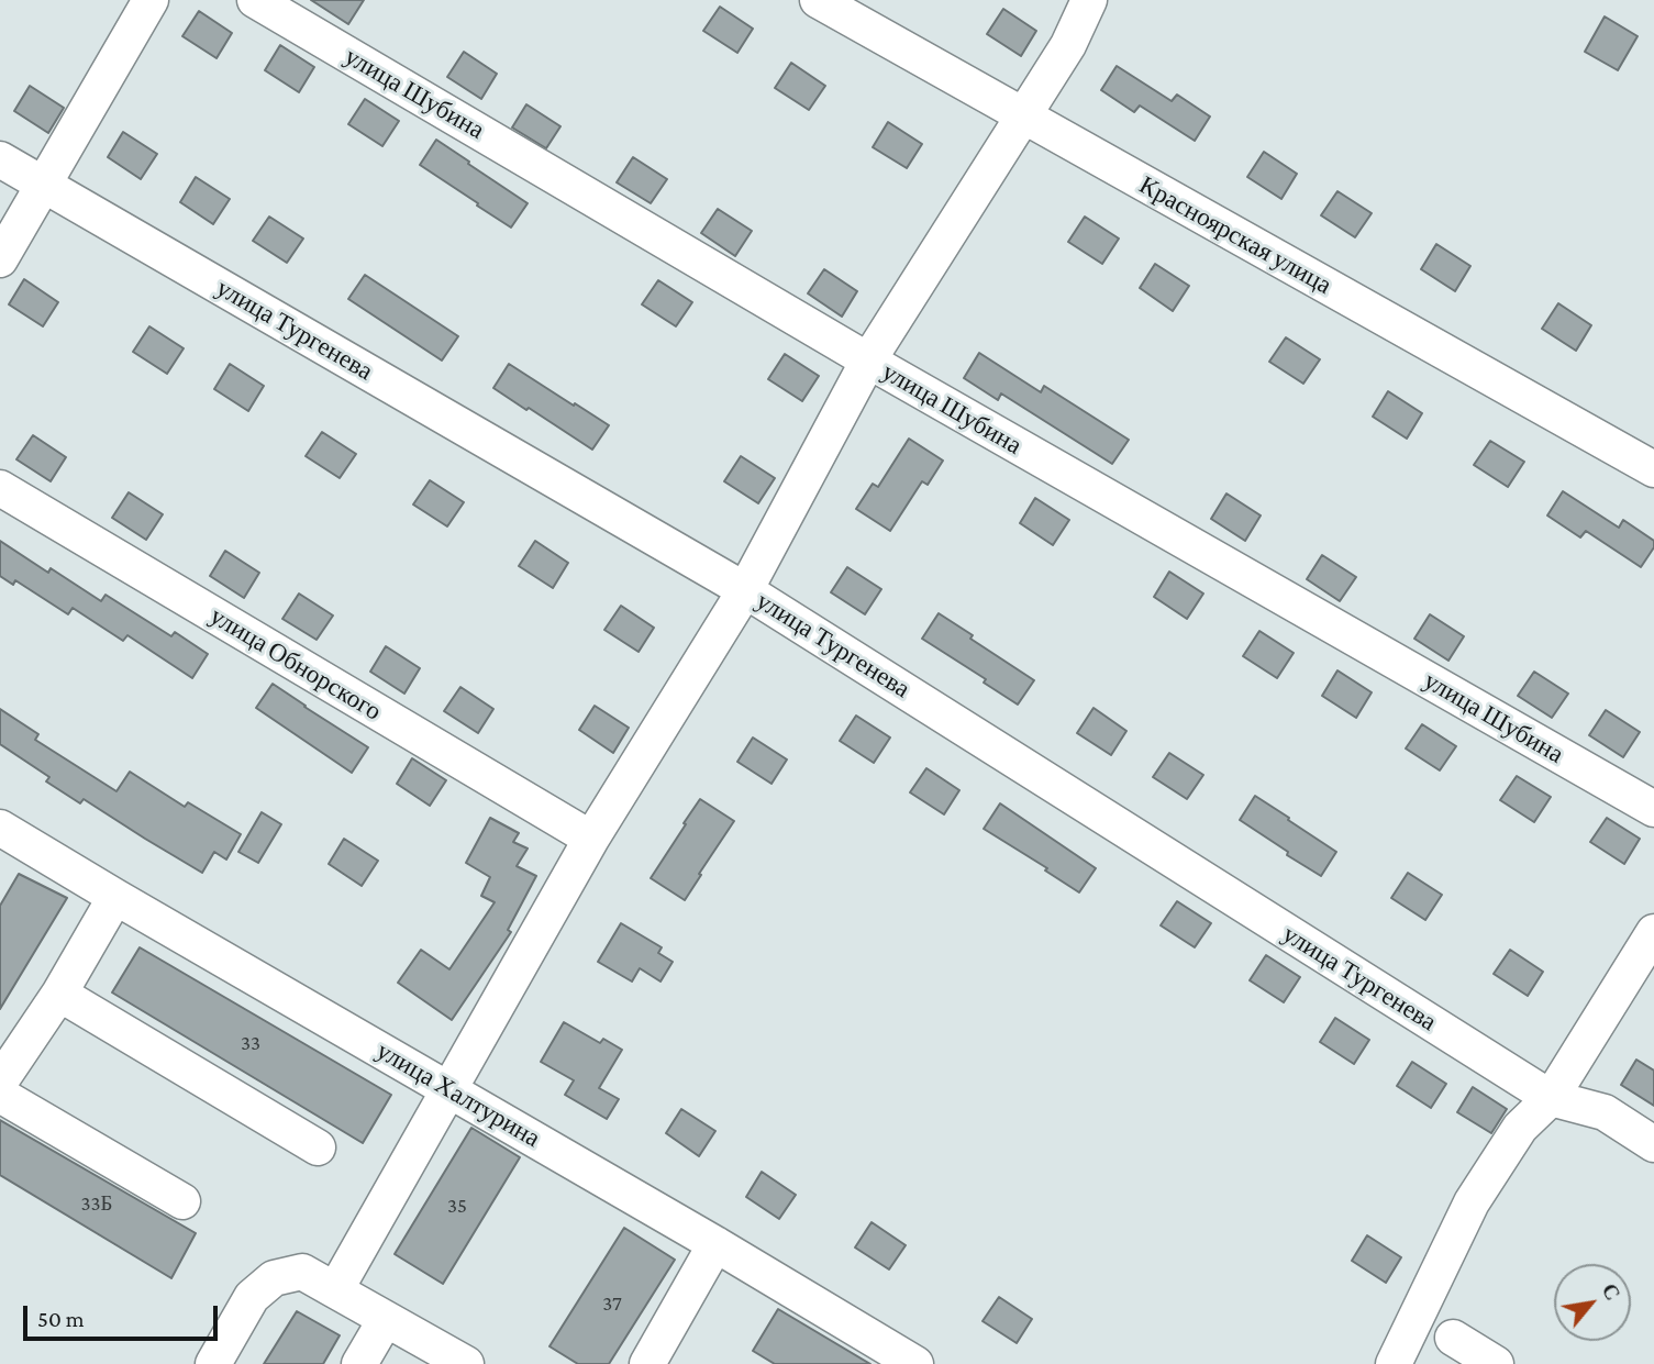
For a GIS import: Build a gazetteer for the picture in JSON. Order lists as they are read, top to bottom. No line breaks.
{"streets":{"street":["улица Шубина","Красноярская улица","улица Тургенева","улица Обнорского","улица Халтурина"]},"house_numbers":["33","33Б","35","37"],"scale_bar":"50 m","north":"top right"}
